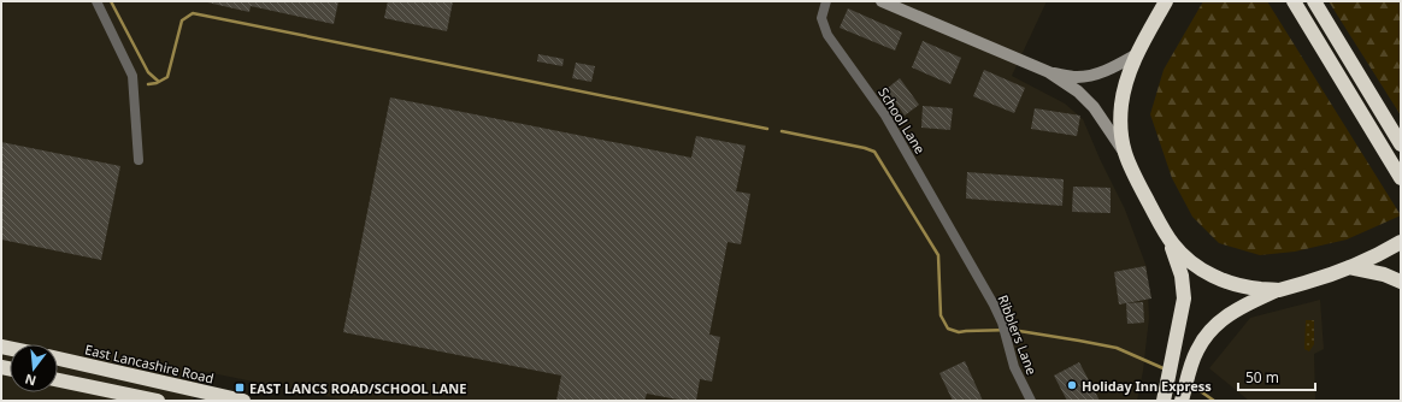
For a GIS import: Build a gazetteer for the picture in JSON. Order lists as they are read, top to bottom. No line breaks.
{"streets":{"highway":["East Lancashire Road"],"street":["School Lane","Ribblers Lane"]},"crossings":[["School Lane","Ribblers Lane"]],"places":{"other":["Holiday Inn Express"],"transit":["EAST LANCS ROAD/SCHOOL LANE"]},"scale_bar":"50 m","north":"bottom"}
